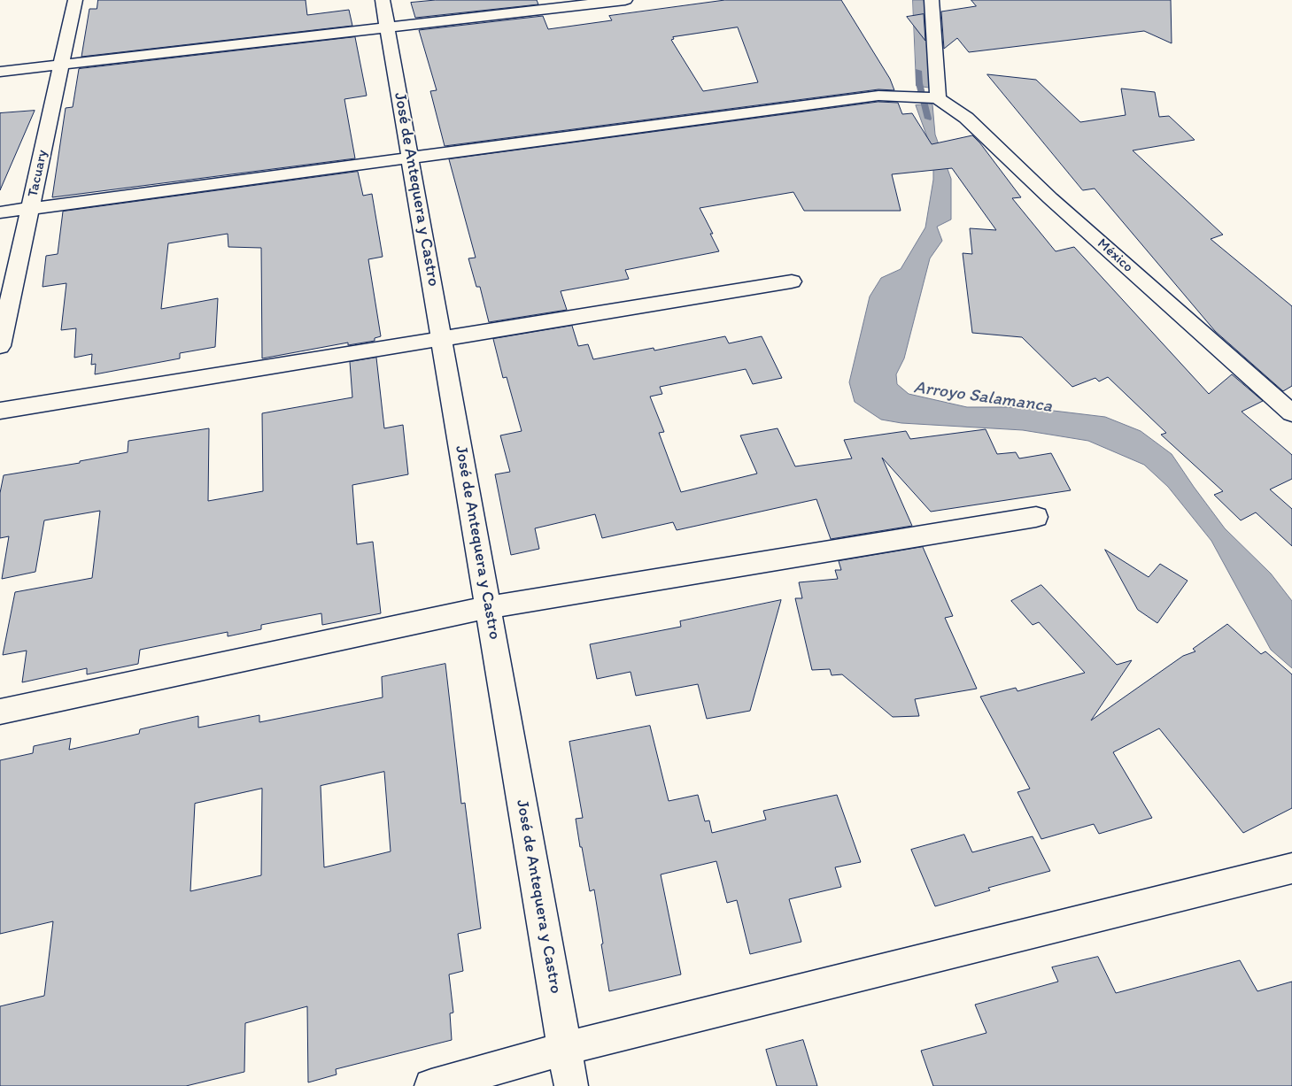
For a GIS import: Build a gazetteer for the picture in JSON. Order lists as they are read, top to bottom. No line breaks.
{"streets":{"street":["Tacuary","José de Antequera y Castro","México"]},"water":["Arroyo Salamanca"]}
